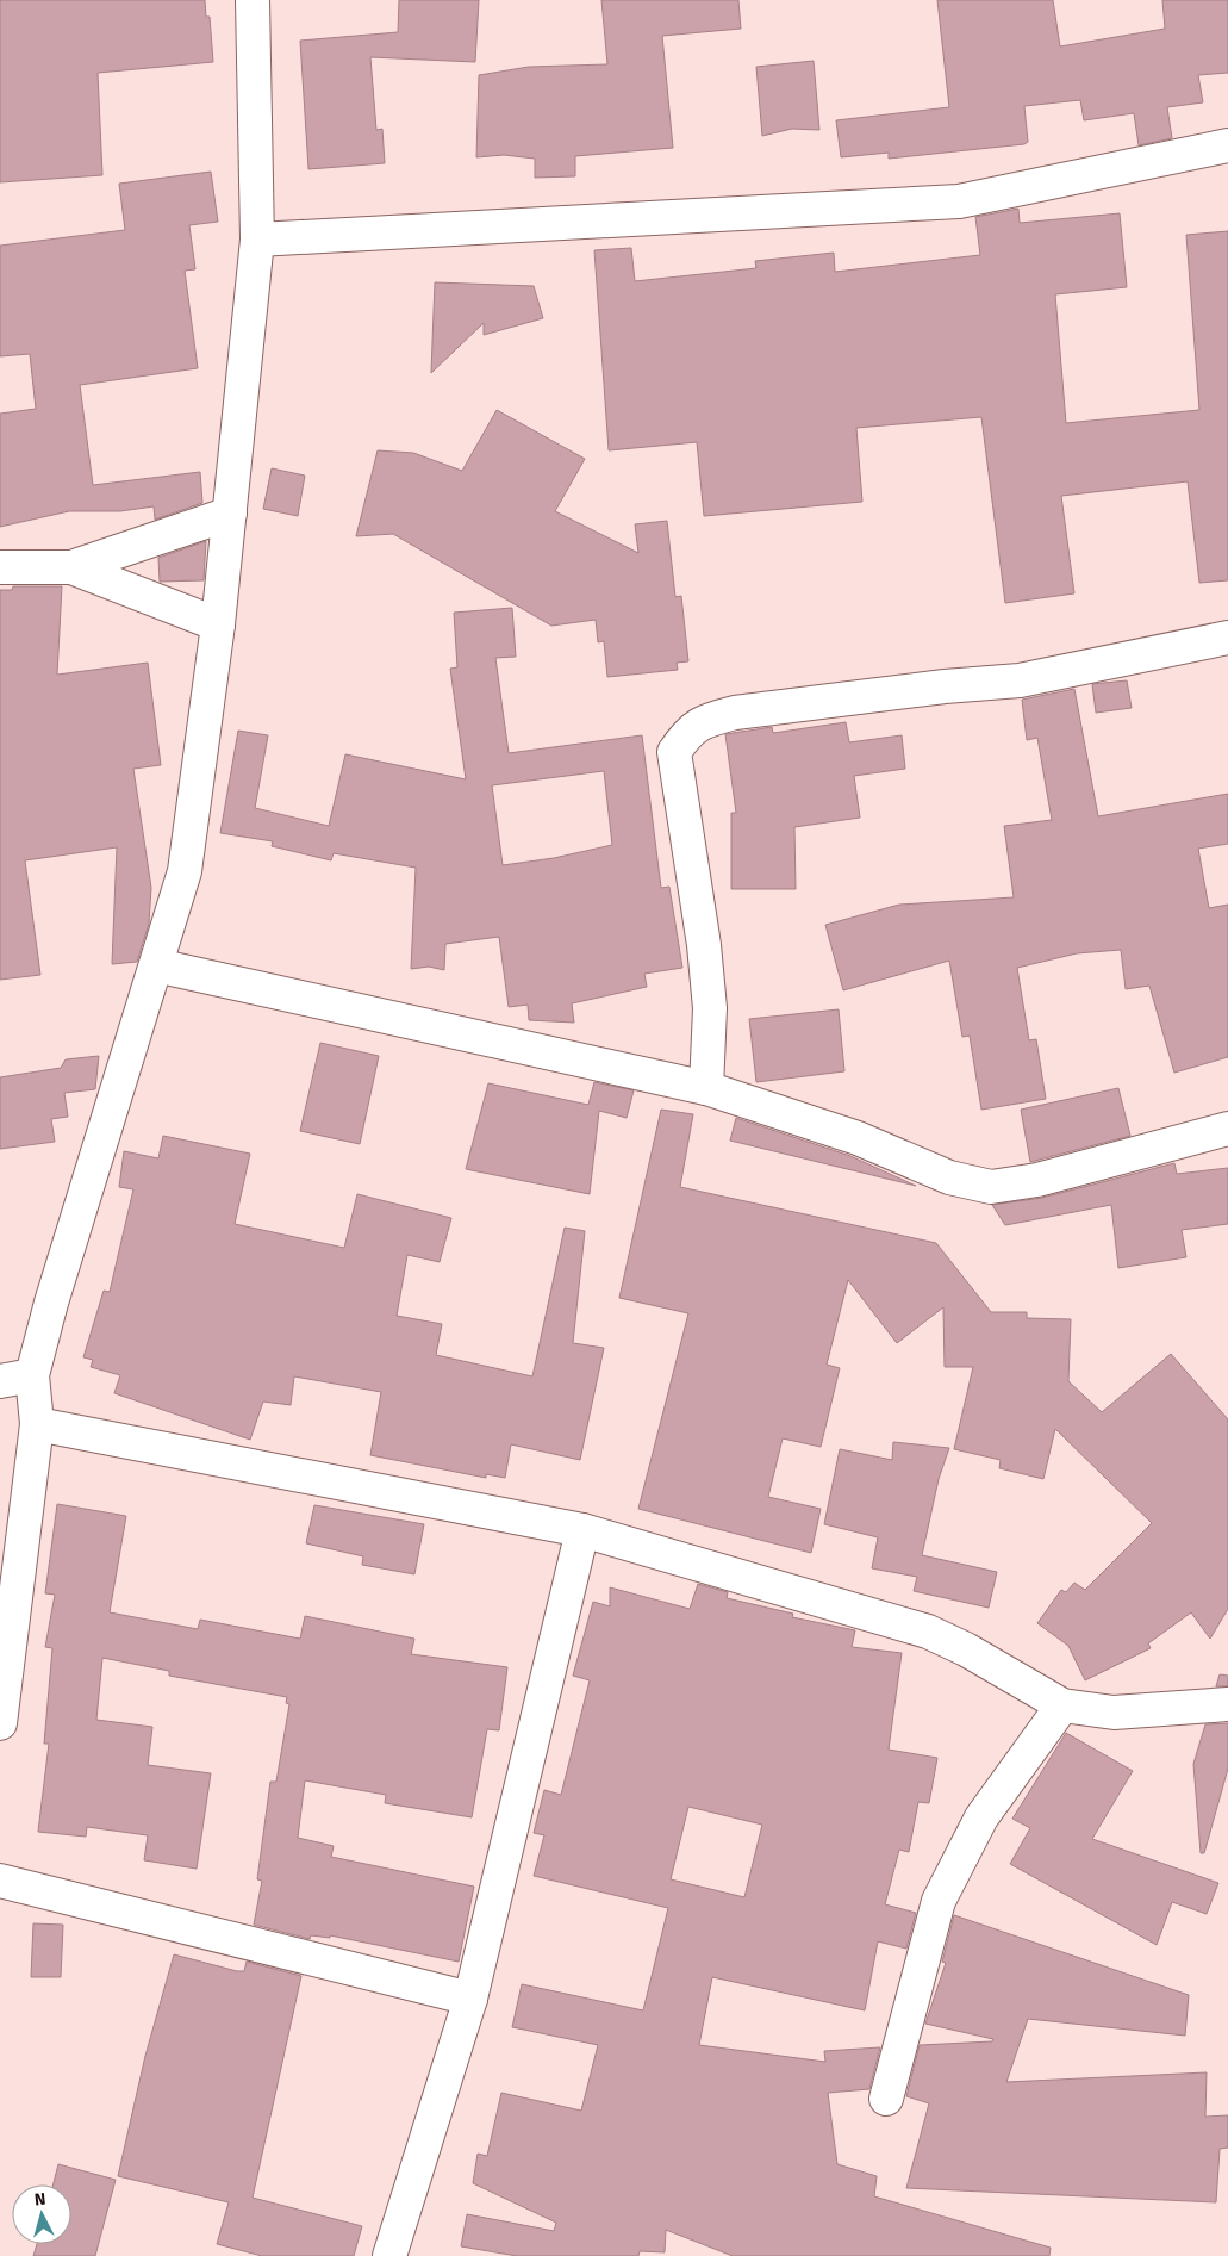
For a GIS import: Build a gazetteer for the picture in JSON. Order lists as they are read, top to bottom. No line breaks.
{"north":"top"}
